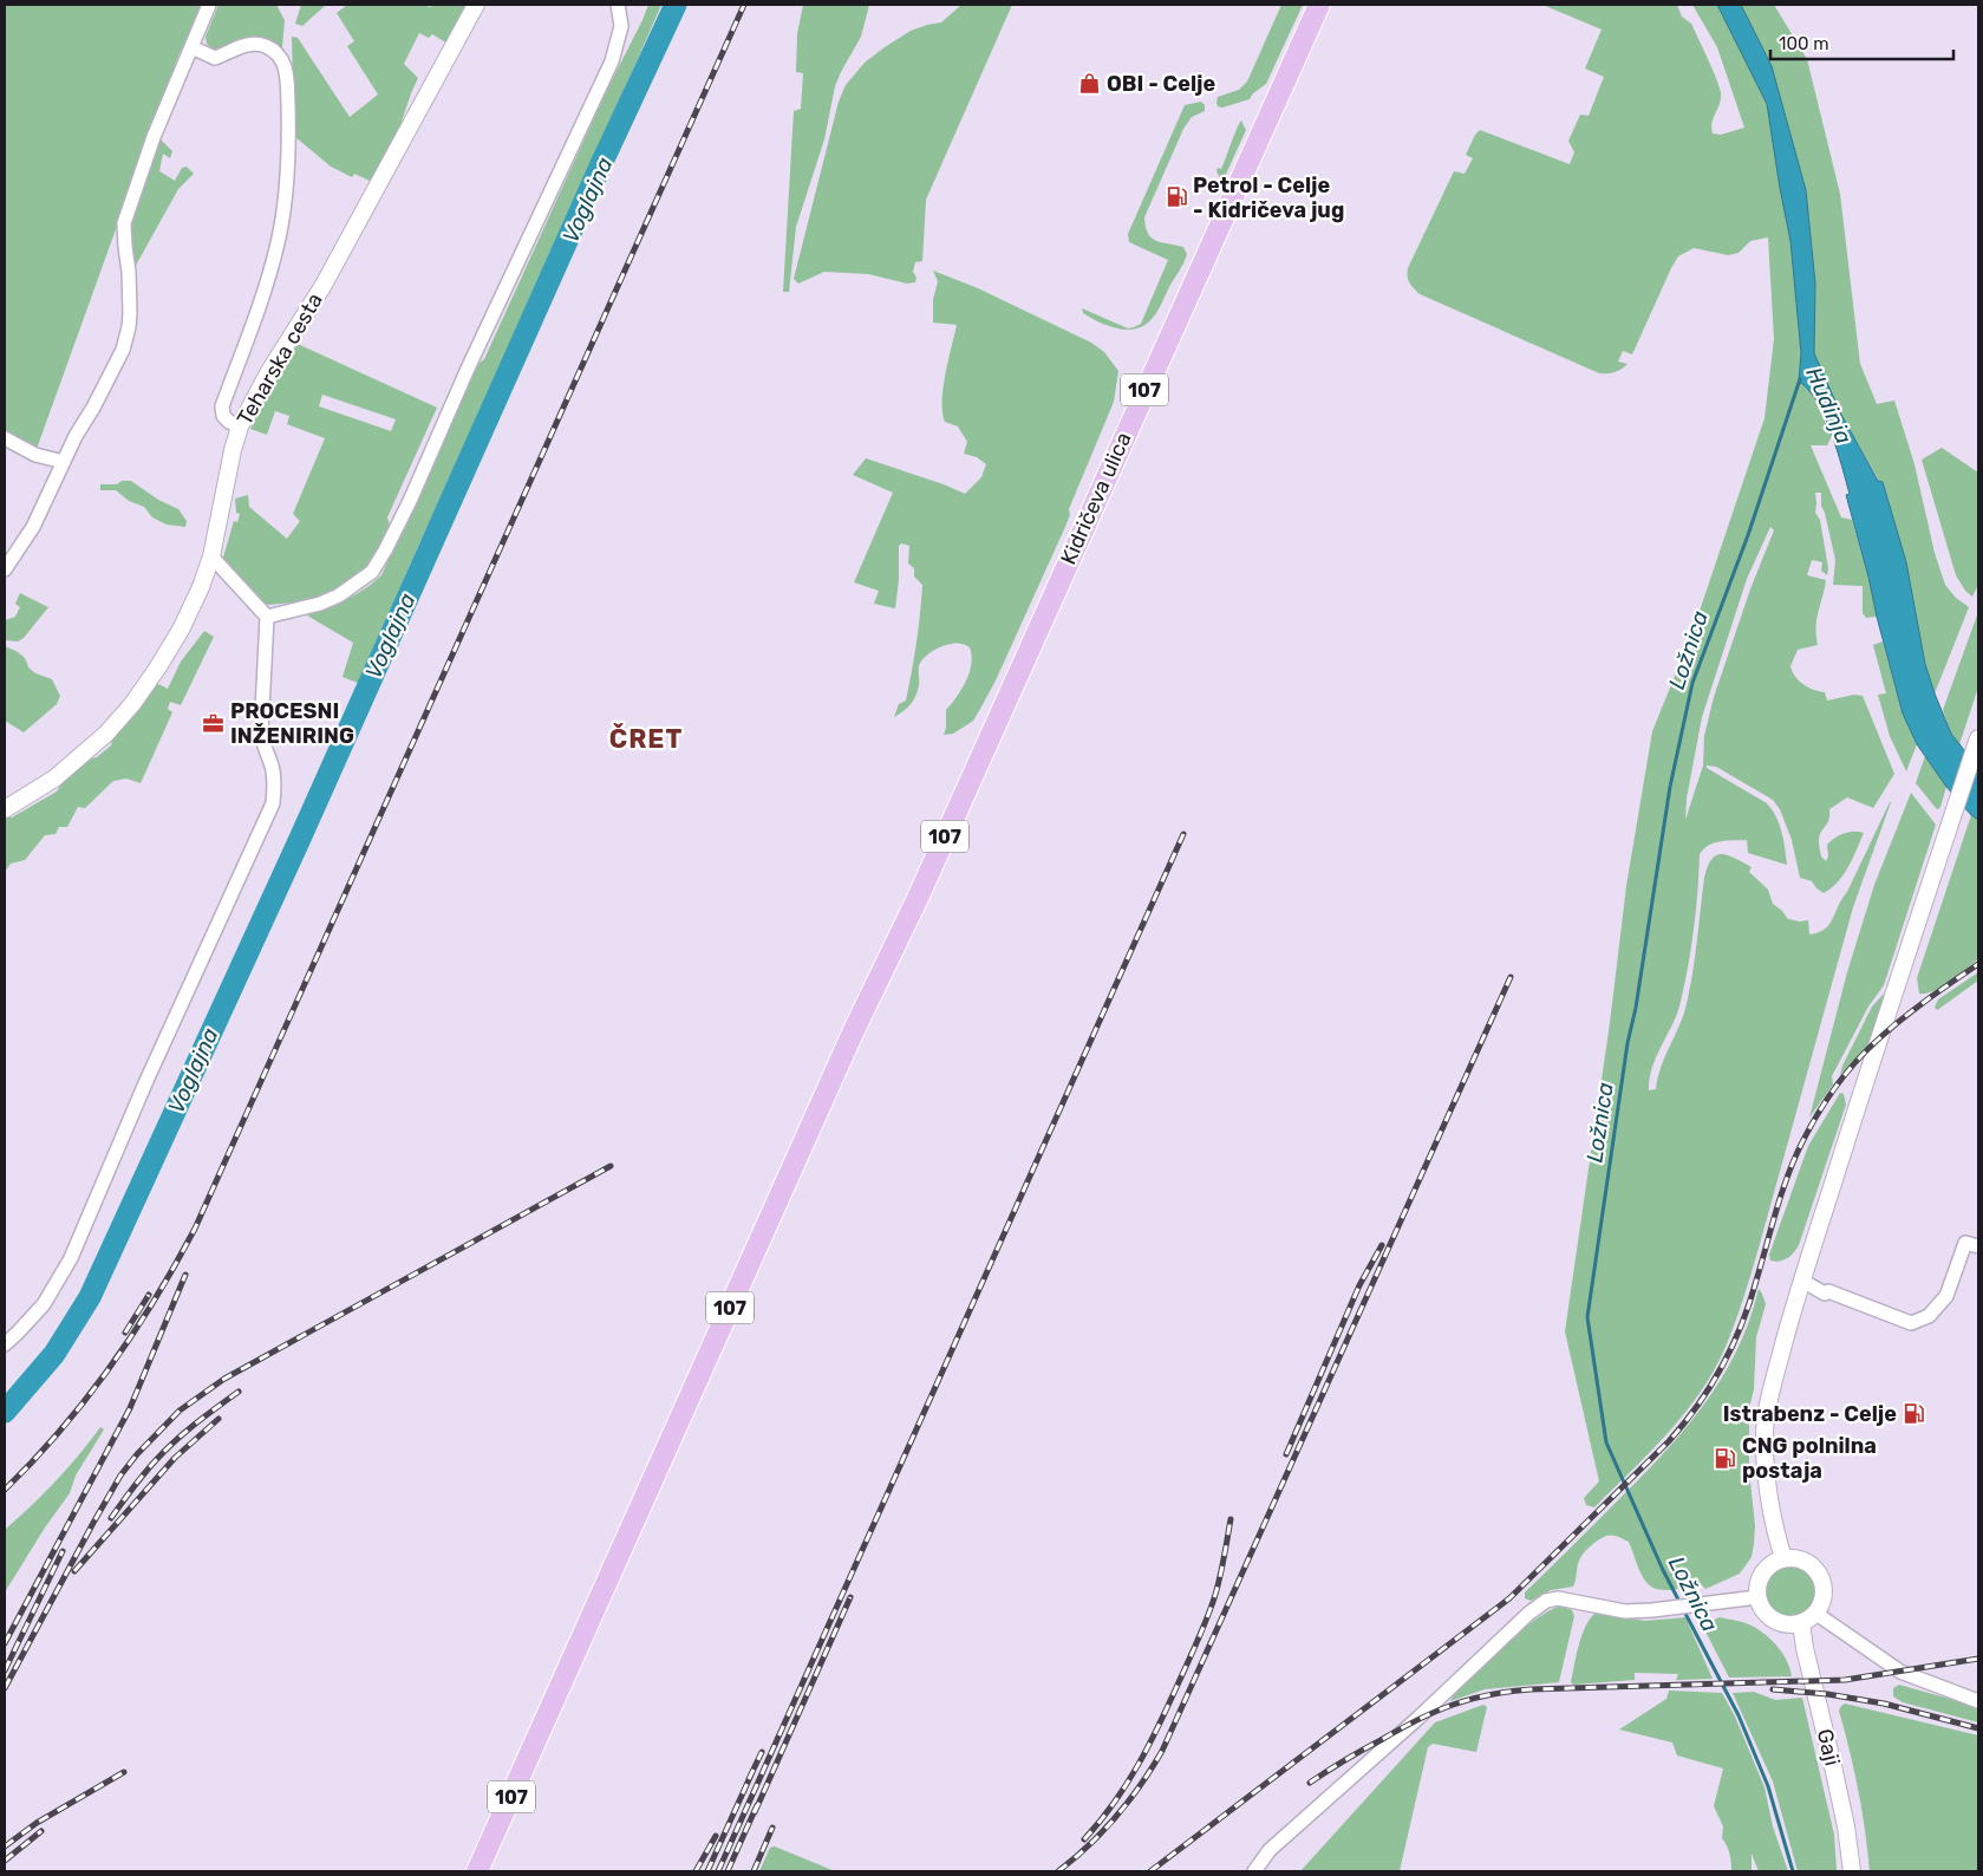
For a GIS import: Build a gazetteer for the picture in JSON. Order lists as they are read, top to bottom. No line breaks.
{"streets":{"main road":["107","Kidričeva ulica"],"street":["Teharska cesta","Gaji"]},"districts":["ČRET"],"water":["Voglajna","Hudinja","Ložnica"],"places":{"shop":["OBI - Celje"],"fuel station":["Petrol - Celje - Kidričeva jug","Istrabenz - Celje","CNG polnilna postaja"],"office":["PROCESNI INŽENIRING"]},"scale_bar":"100 m"}
